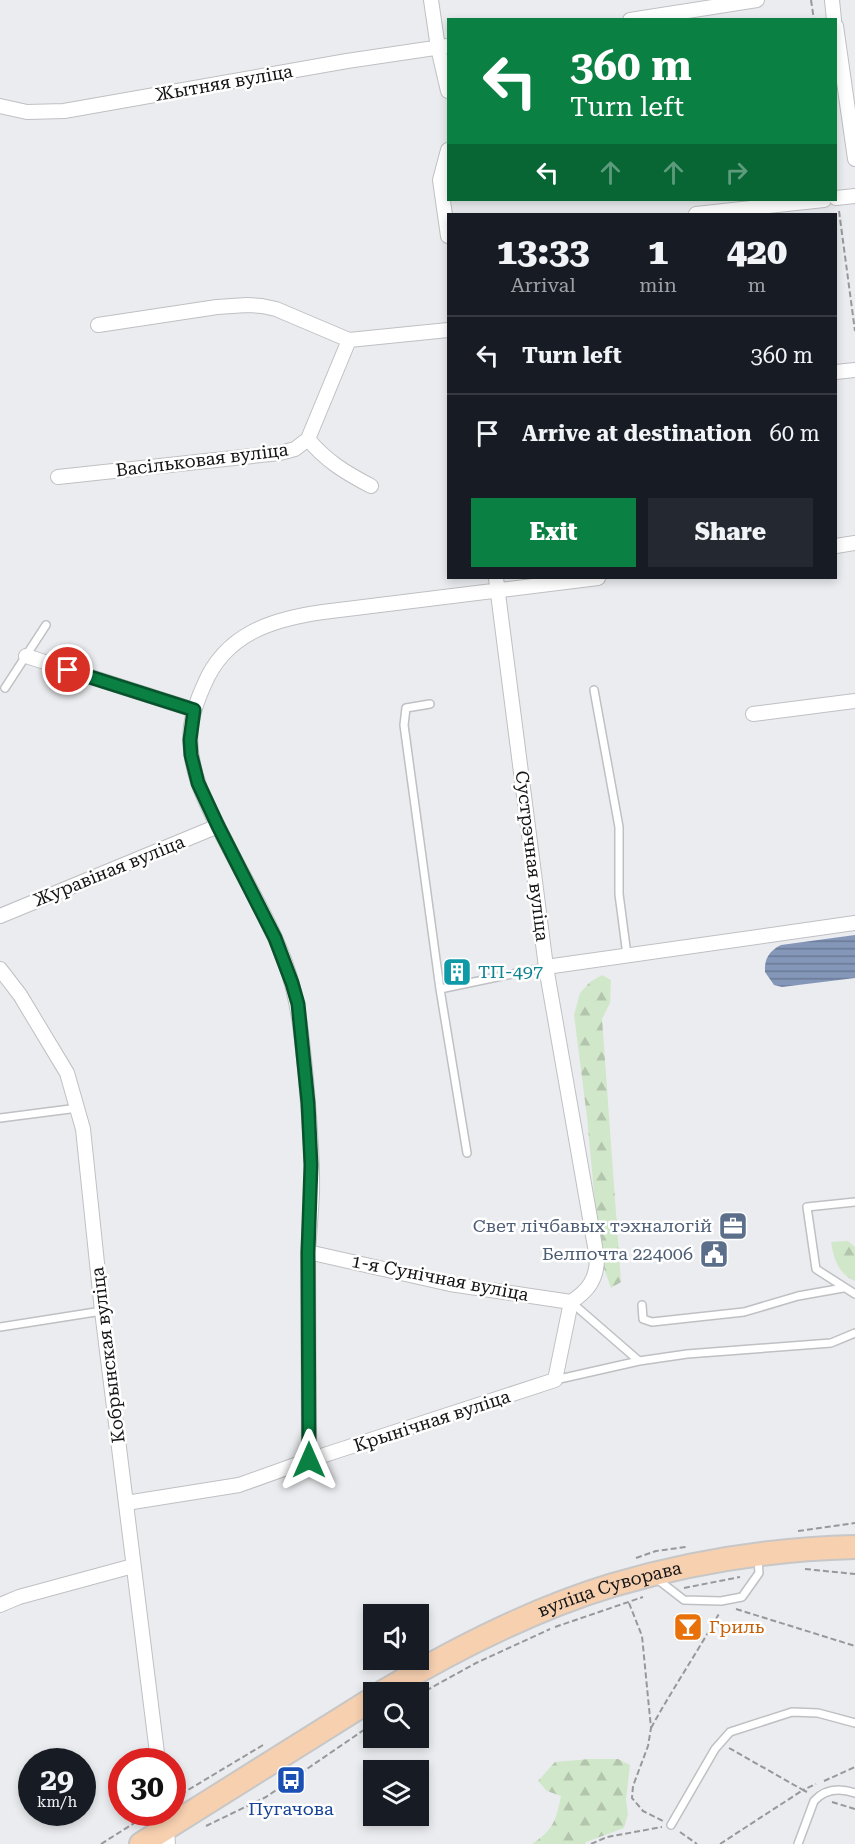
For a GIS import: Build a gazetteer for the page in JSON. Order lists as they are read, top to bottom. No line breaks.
{"streets":{"main road":["вуліца Суворава"],"street":["Жытняя вуліца","Васільковая вуліца","Сустрэчная вуліца","Журавіная вуліца","1-я Сунічная вуліца","Кобрынская вуліца","Крынічная вуліца"]},"crossings":[["Сустрэчная вуліца","1-я Сунічная вуліца"],["Кобрынская вуліца","Крынічная вуліца"]],"places":{"building":["ТП-497"],"office":["Свет лічбавых тэхналогій"],"public building":["Белпочта 224006"],"bar":["Гриль"],"bus stop":["Пугачова"]},"page":{"turn":["360 m","Turn left"],"eta":["13:33","Arrival","1","min","420","m"],"list":[{"name":"Turn left","value":"360 m"},{"name":"Arrive at destination","value":"60 m"}],"buttons":["Exit","Share"],"speed":"29 km/h","limit":"30"}}
